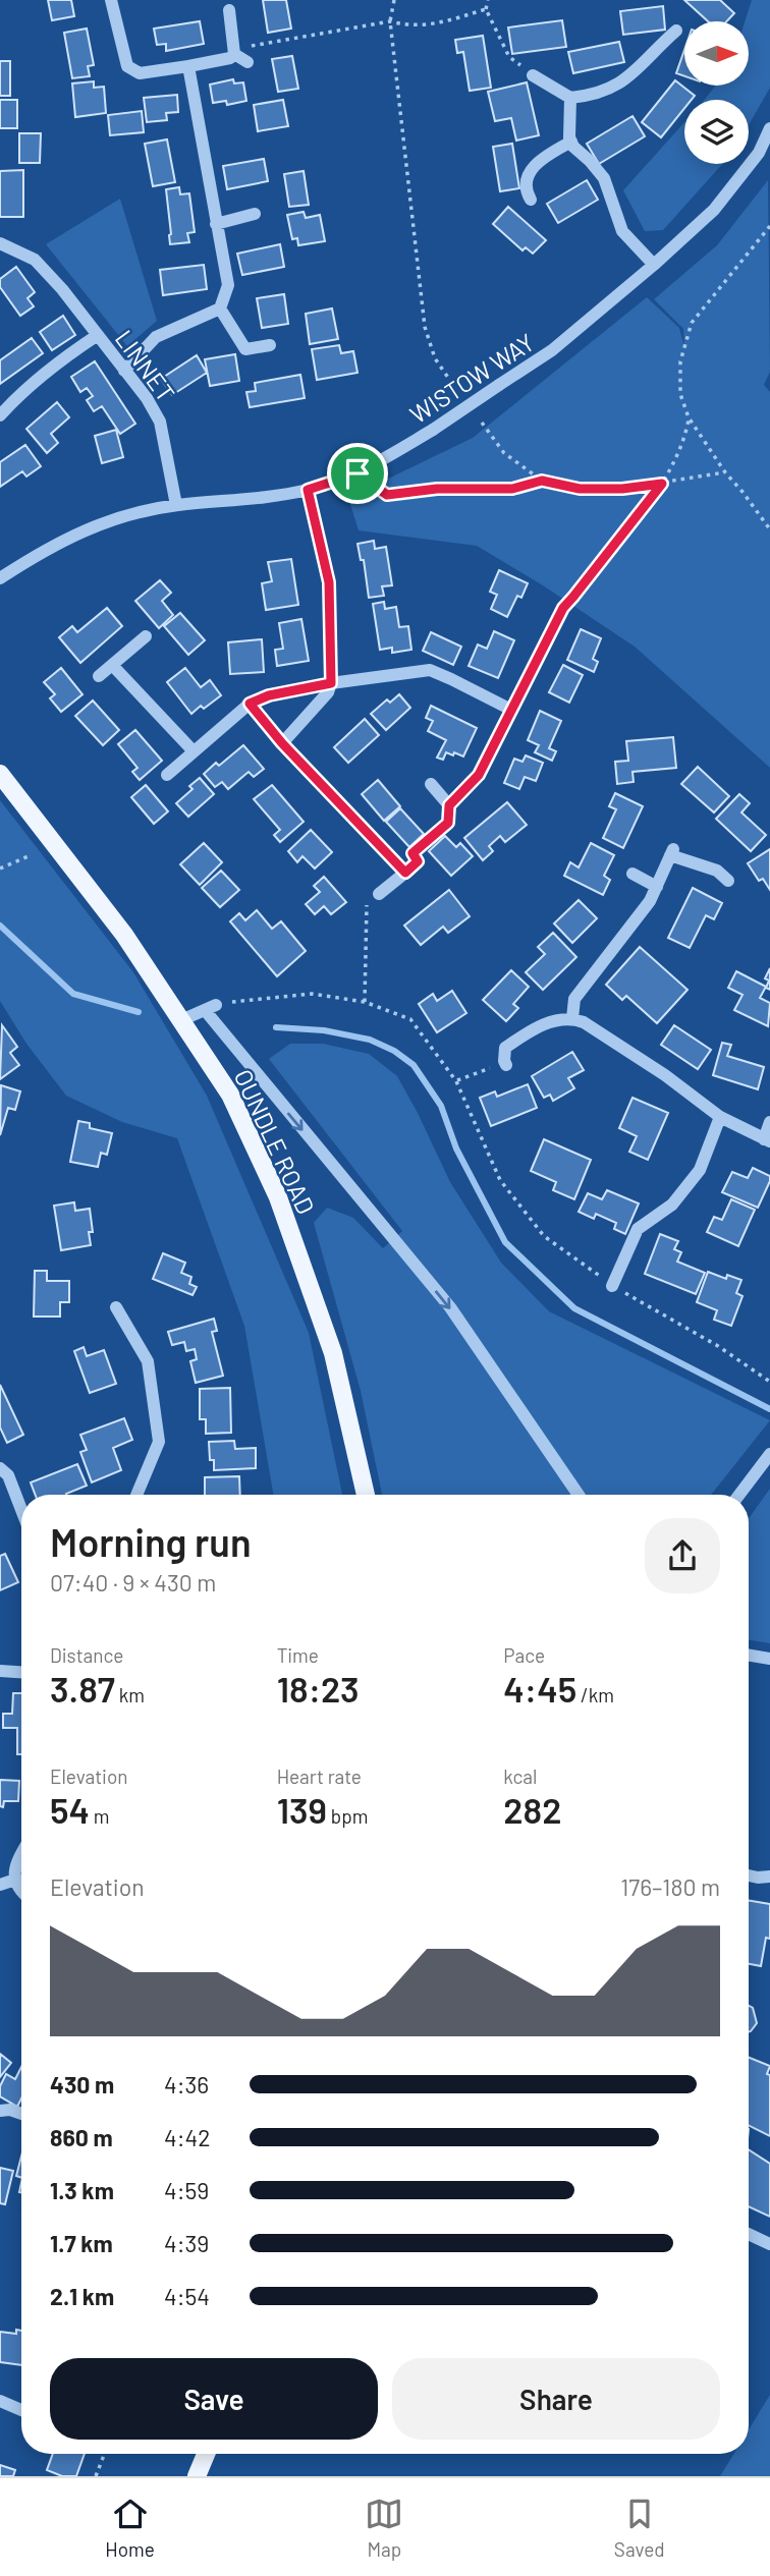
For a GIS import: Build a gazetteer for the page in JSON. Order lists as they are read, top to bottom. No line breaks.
{"streets":{"main road":["OUNDLE ROAD"],"street":["LINNET","WISTOW WAY"]},"crossings":[["LINNET","WISTOW WAY"]],"north":"right","page":{"heading":["Morning run","07:40 · 9 × 430 m"],"stats":[["Distance","3.87 km"],["Time","18:23"],["Pace","4:45 /km"],["Elevation","54 m"],["Heart rate","139 bpm"],["kcal","282"]],"chart":["Elevation","176–180 m"],"list":[{"name":"430 m","note":"4:36"},{"name":"860 m","note":"4:42"},{"name":"1.3 km","note":"4:59"},{"name":"1.7 km","note":"4:39"},{"name":"2.1 km","note":"4:54"}],"buttons":["Save","Share"],"tabs":["Home","Map","Saved"]}}
